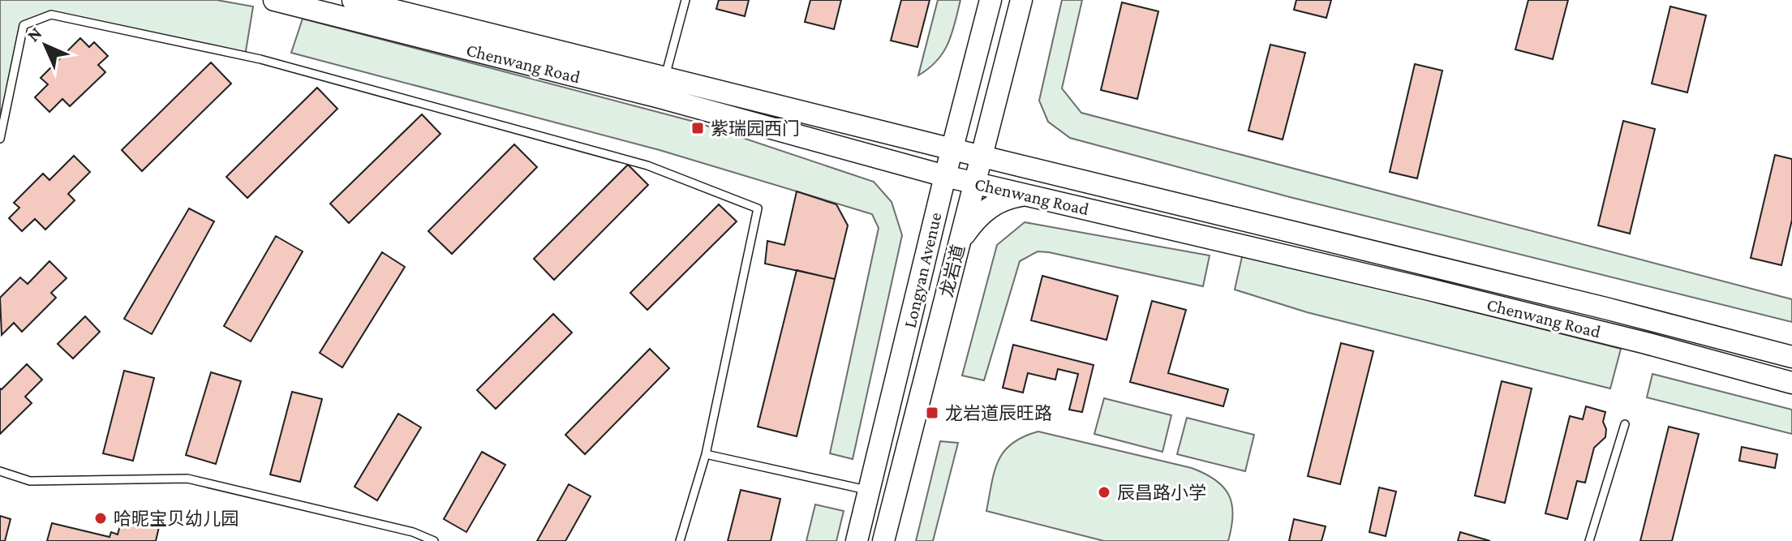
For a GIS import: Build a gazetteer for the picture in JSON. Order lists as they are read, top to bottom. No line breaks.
{"streets":{"street":["Chenwang Road","Longyan Avenue","龙岩道"]},"crossings":[["Chenwang Road","Longyan Avenue"],["Chenwang Road","龙岩道"]],"places":{"transit":["紫瑞园西门","龙岩道辰旺路"],"other":["辰昌路小学","哈昵宝贝幼儿园"]},"north":"top left"}
